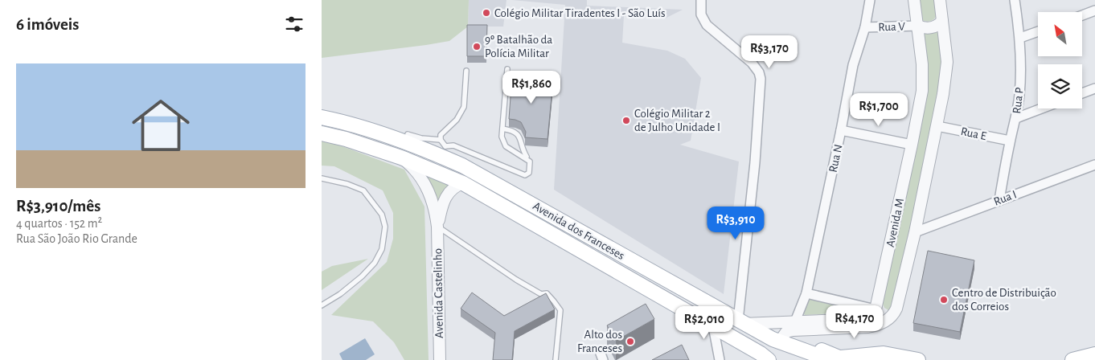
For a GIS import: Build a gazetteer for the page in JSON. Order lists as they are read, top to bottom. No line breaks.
{"streets":{"main road":["Avenida dos Franceses"],"street":["Rua V","Rua P","Rua E","Rua N","Rua I","Avenida M","Avenida Castelinho"]},"crossings":[["Rua V","Rua N"],["Rua V","Avenida M"],["Rua P","Rua E"],["Rua P","Rua I"],["Rua E","Avenida M"],["Rua I","Avenida M"],["Avenida dos Franceses","Avenida Castelinho"]],"places":["Colégio Militar Tiradentes I - São Luís","9º Batalhão da Polícia Militar","Colégio Militar 2 de Julho Unidade I","Centro de Distribuição dos Correios","Alto dos Franceses"],"north":"top left","page":{"heading":"6 imóveis","price":["R$3,170","R$1,860","R$1,700","R$3,910","R$4,170","R$2,010"],"list":[{"name":"R$3,910/mês","note":"4 quartos · 152 m² · Rua São João Rio Grande"}]}}
